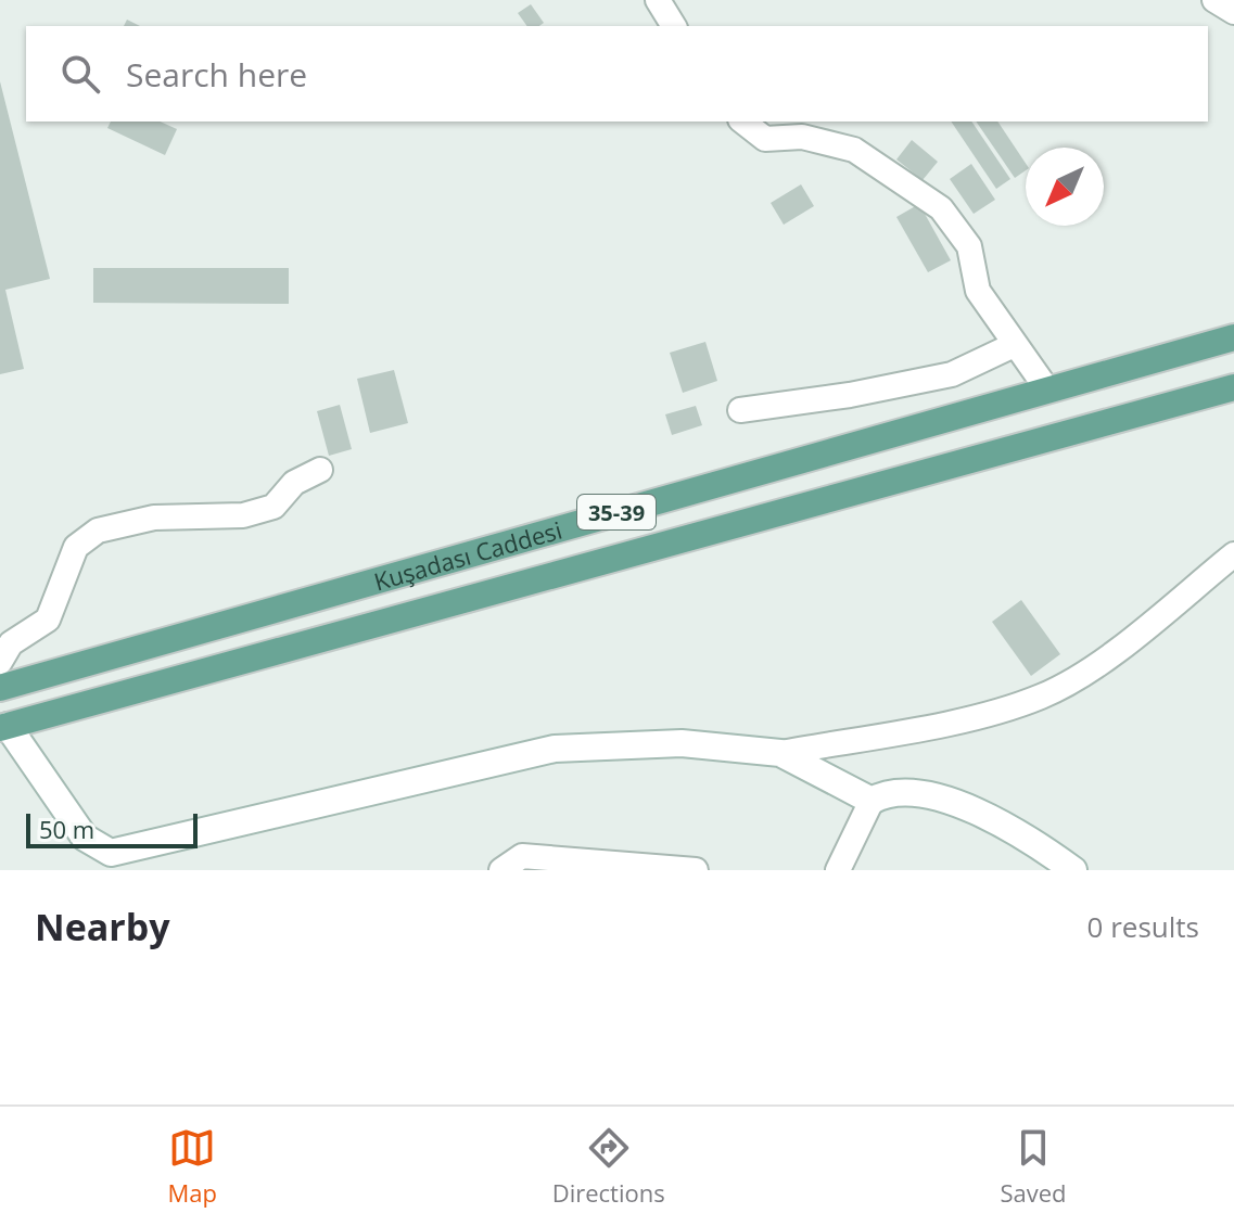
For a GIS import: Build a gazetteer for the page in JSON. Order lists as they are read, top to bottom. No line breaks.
{"streets":{"main road":["35-39","Kuşadası Caddesi"]},"scale_bar":"50 m","north":"bottom left","page":{"search":"Search here","scale":"50 m","heading":["Nearby","0 results"],"nav":["Map","Directions","Saved"]}}
